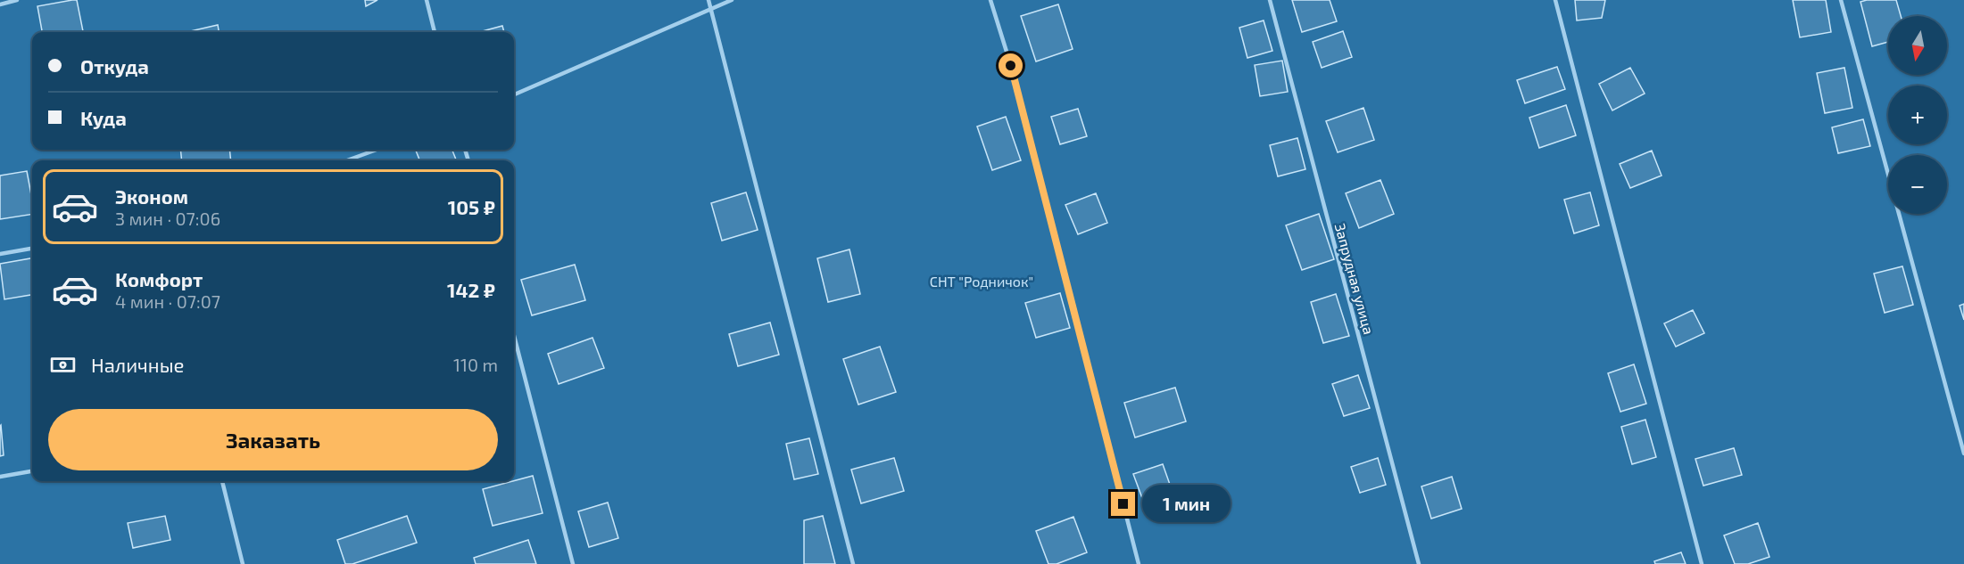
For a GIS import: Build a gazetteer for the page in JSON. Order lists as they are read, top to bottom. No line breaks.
{"streets":{"lane":["Запрудная улица"]},"parks":["СНТ \"Родничок\""],"north":"bottom","page":{"map_buttons":["+","−"],"banner":["Откуда","Куда"],"list":[{"name":"Эконом","note":"3 мин · 07:06","value":"105 ₽"},{"name":"Комфорт","note":"4 мин · 07:07","value":"142 ₽"}],"pay":["Наличные","110 m"],"buttons":"Заказать","bubble":"1 мин"}}
